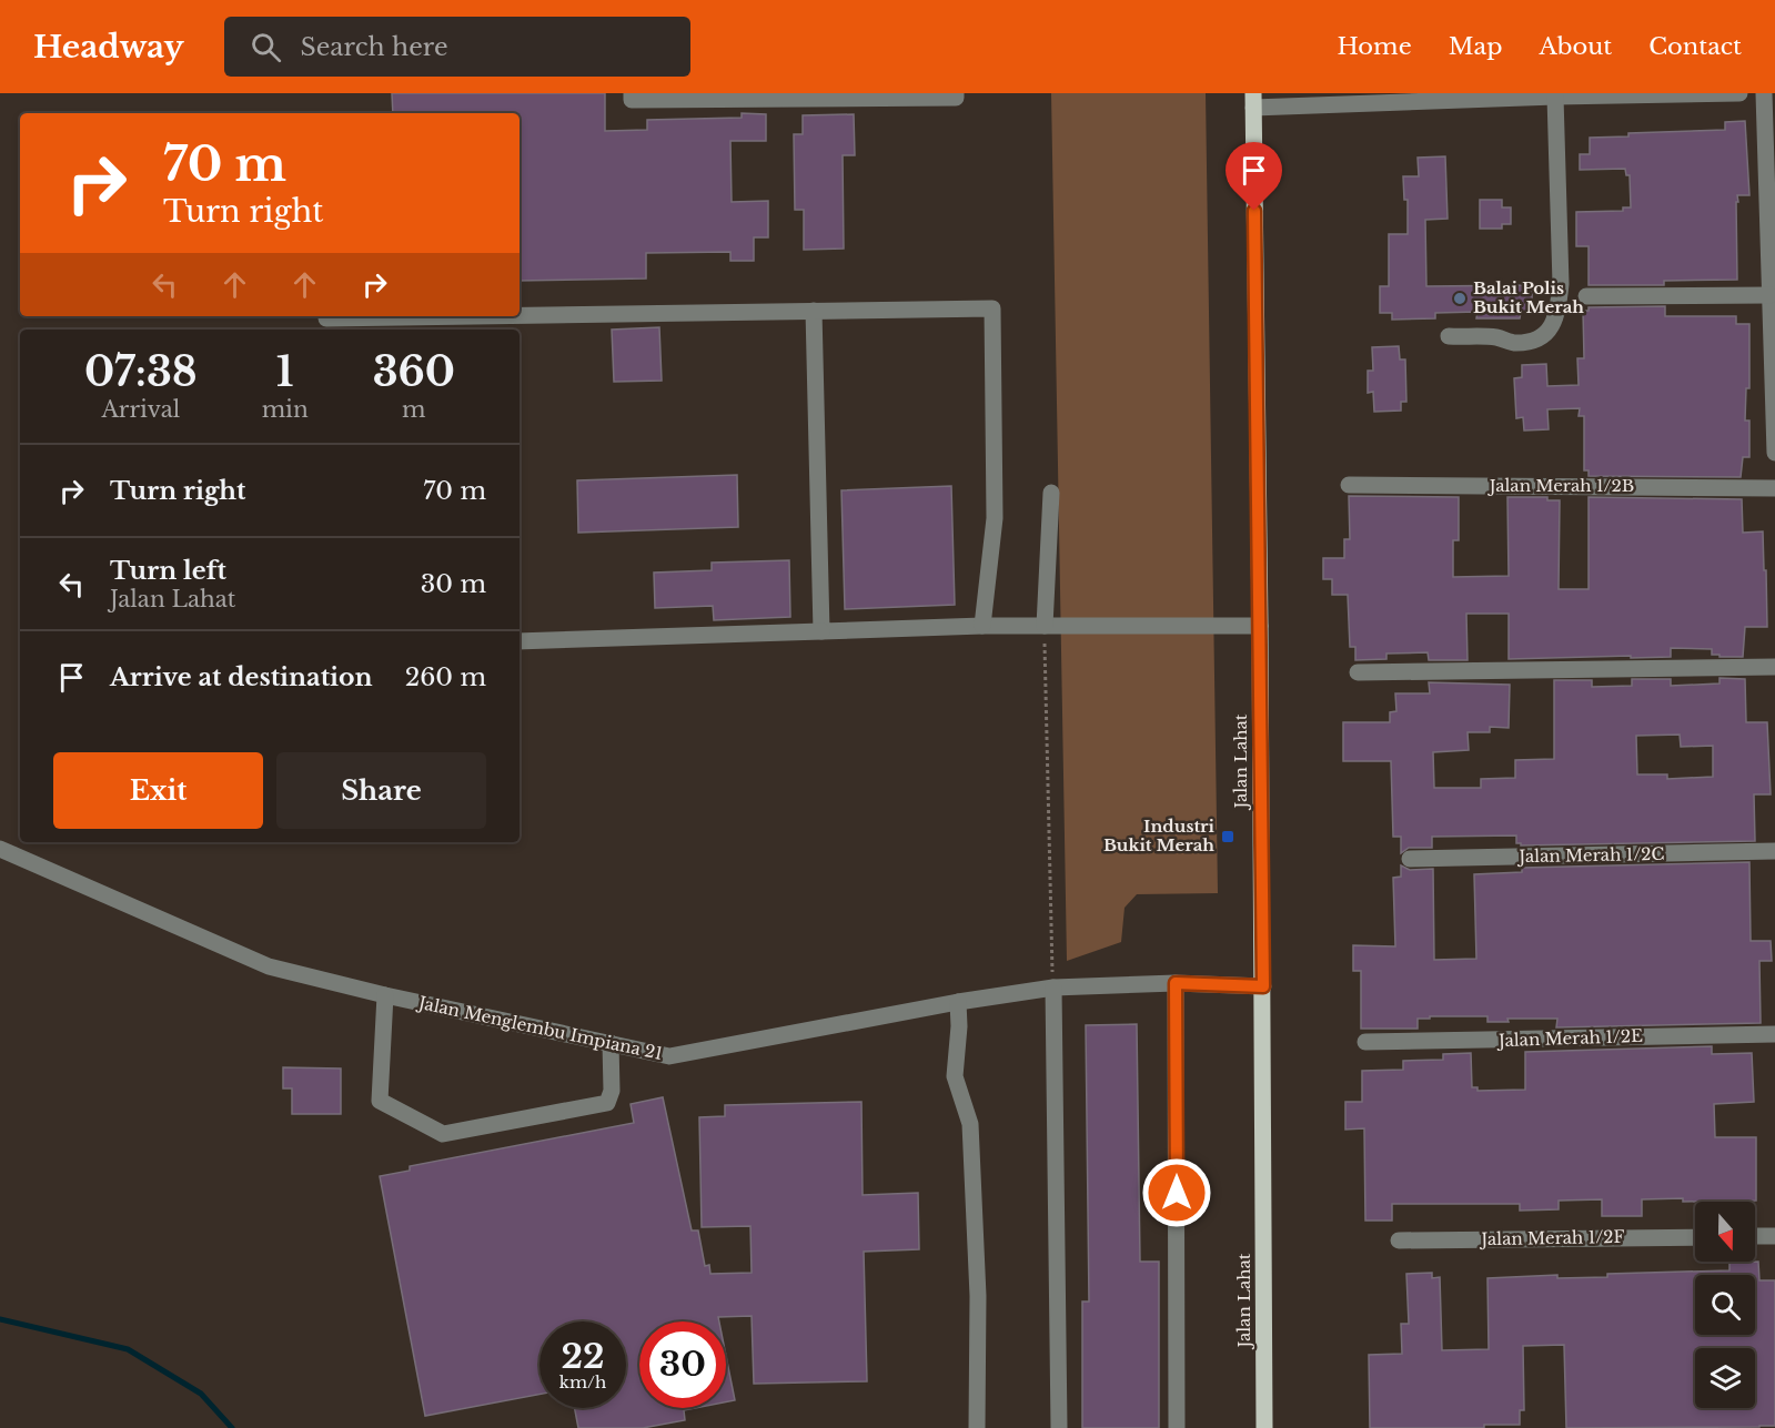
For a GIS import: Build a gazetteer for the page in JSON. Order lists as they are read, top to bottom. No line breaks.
{"streets":{"main road":["Jalan Lahat"],"street":["Jalan Merah 1/2B","Jalan Merah 1/2C","Jalan Menglembu Impiana 21","Jalan Merah 1/2E","Jalan Merah 1/2F"]},"crossings":[["Jalan Lahat","Jalan Menglembu Impiana 21"]],"places":{"other":["Balai Polis Bukit Merah"],"transit":["Industri Bukit Merah"]},"north":"bottom","page":{"header":"Headway","search":"Search here","nav":["Home","Map","About","Contact"],"turn":["70 m","Turn right"],"eta":["07:38","Arrival","1","min","360","m"],"list":[{"name":"Turn right","value":"70 m"},{"name":"Turn left","note":"Jalan Lahat","value":"30 m"},{"name":"Arrive at destination","value":"260 m"}],"buttons":["Exit","Share"],"speed":"22 km/h","limit":"30"}}
